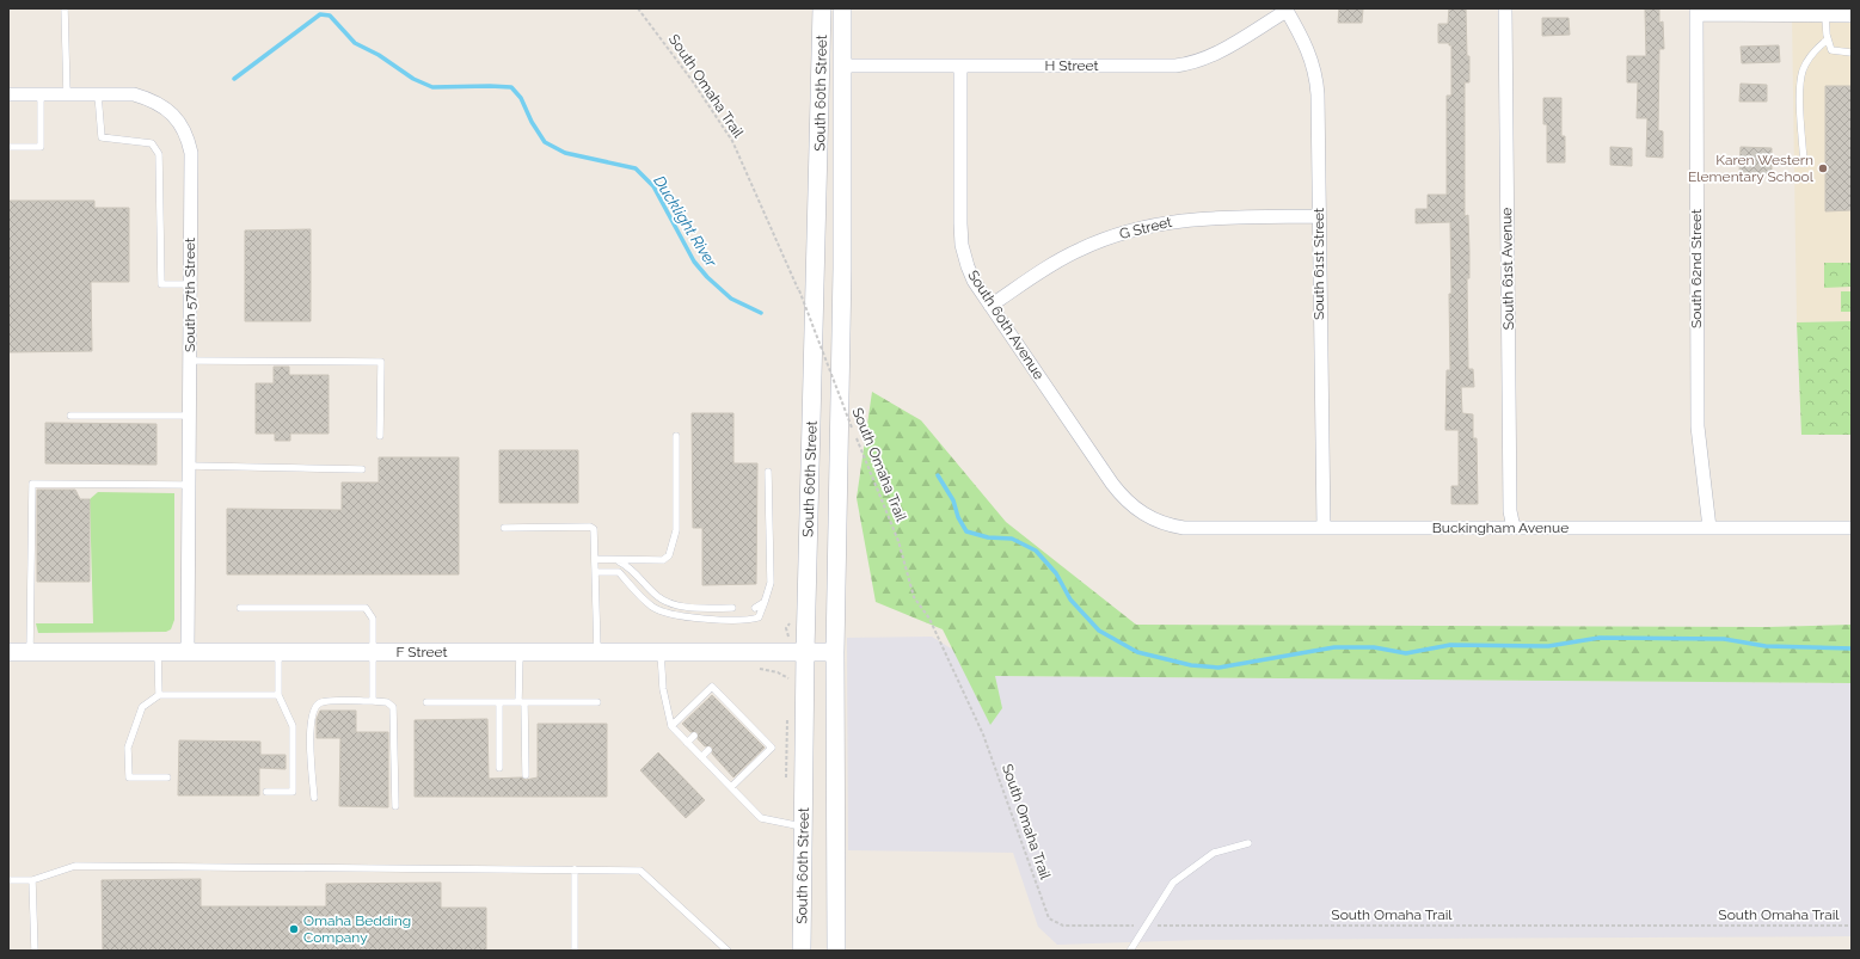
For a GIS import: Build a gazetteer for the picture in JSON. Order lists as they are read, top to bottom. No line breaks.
{"streets":{"main road":["South 60th Street","F Street"],"street":["H Street","G Street","South 61st Street","South 61st Avenue","South 62nd Street","South 57th Street","South 60th Avenue","Buckingham Avenue"],"path":["South Omaha Trail"]},"crossings":[["H Street","South 60th Street"],["H Street","South 61st Street"],["H Street","South 60th Avenue"],["South 60th Street","F Street"],["G Street","South 61st Street"],["G Street","South 60th Avenue"],["South 61st Street","Buckingham Avenue"],["South 61st Avenue","Buckingham Avenue"],["South 62nd Street","Buckingham Avenue"],["South 57th Street","F Street"],["South 60th Avenue","Buckingham Avenue"]],"water":["Ducklight River"],"places":["Karen Western Elementary School","Omaha Bedding Company"]}
